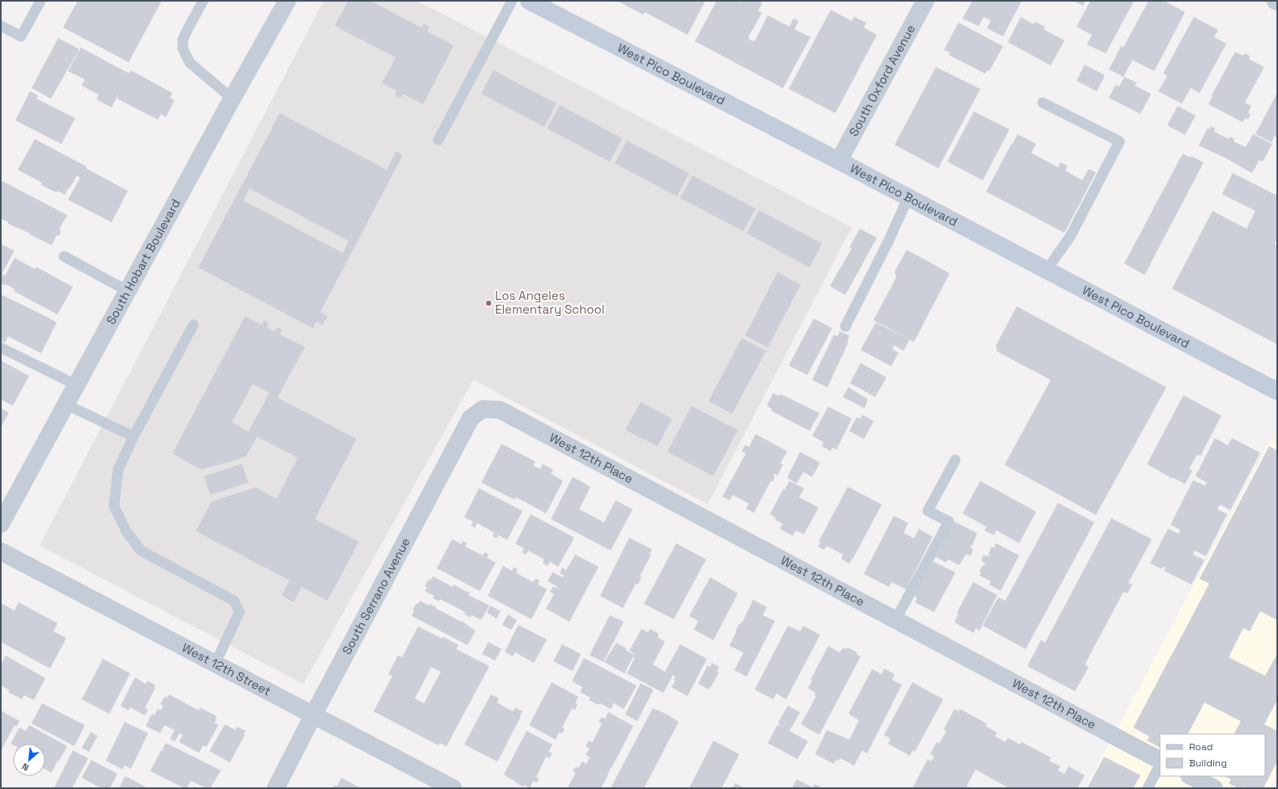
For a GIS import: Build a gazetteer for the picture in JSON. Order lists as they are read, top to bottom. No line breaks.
{"streets":{"main road":["West Pico Boulevard"],"street":["South Oxford Avenue","South Hobart Boulevard","West 12th Place","South Serrano Avenue","West 12th Street"]},"crossings":[["West Pico Boulevard","South Oxford Avenue"],["West 12th Place","South Serrano Avenue"],["South Serrano Avenue","West 12th Street"]],"places":["Los Angeles Elementary School"],"legend":["Road","Building"],"north":"bottom left"}
